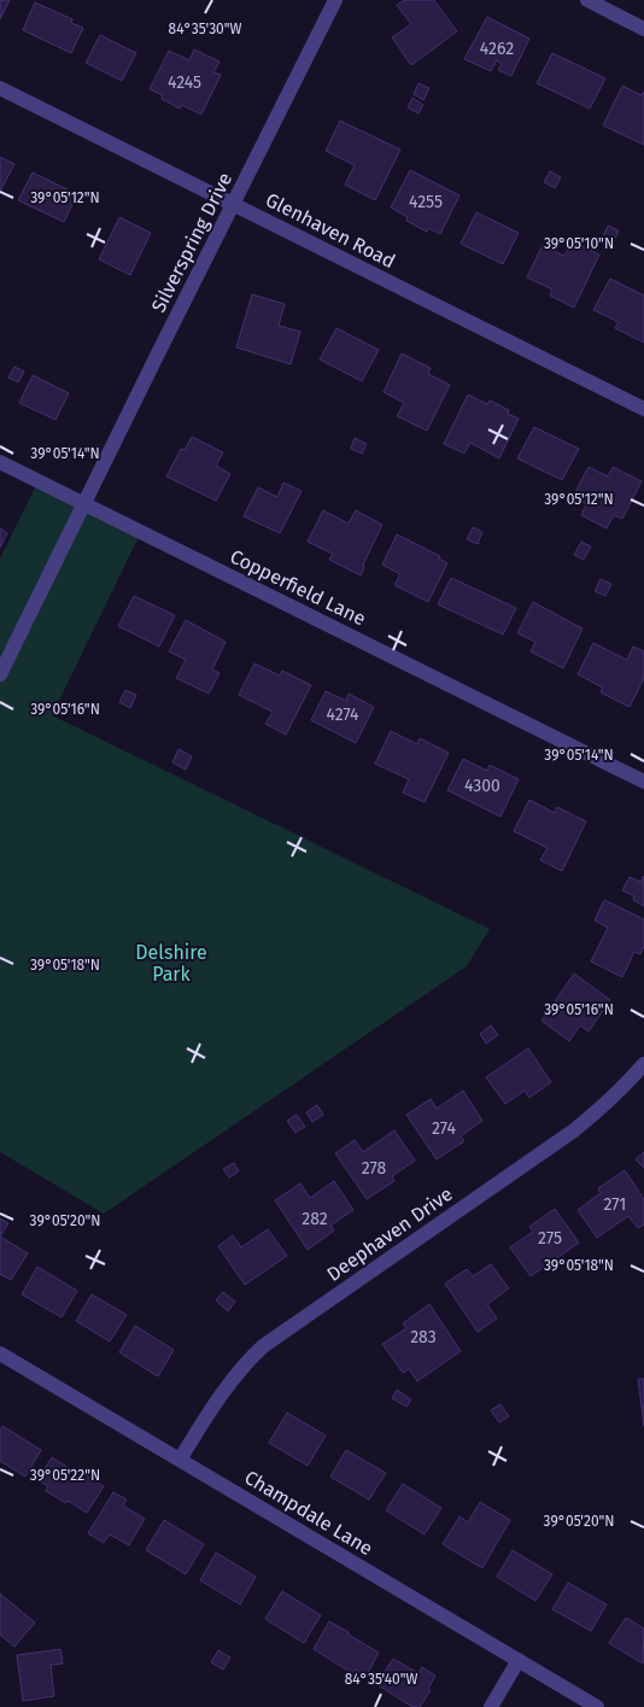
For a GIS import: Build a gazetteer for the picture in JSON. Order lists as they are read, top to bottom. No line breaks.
{"streets":{"street":["Glenhaven Road","Silverspring Drive","Copperfield Lane","Deephaven Drive","Champdale Lane"]},"crossings":[["Glenhaven Road","Silverspring Drive"],["Silverspring Drive","Copperfield Lane"],["Deephaven Drive","Champdale Lane"]],"parks":["Delshire Park"],"house_numbers":["4262","4245","4255","4274","4300","274","278","271","282","275","283"],"coordinates":["84°35'30\"W","39°05'12\"N","39°05'10\"N","39°05'14\"N","39°05'16\"N","39°05'18\"N","39°05'20\"N","39°05'22\"N","84°35'40\"W"]}
